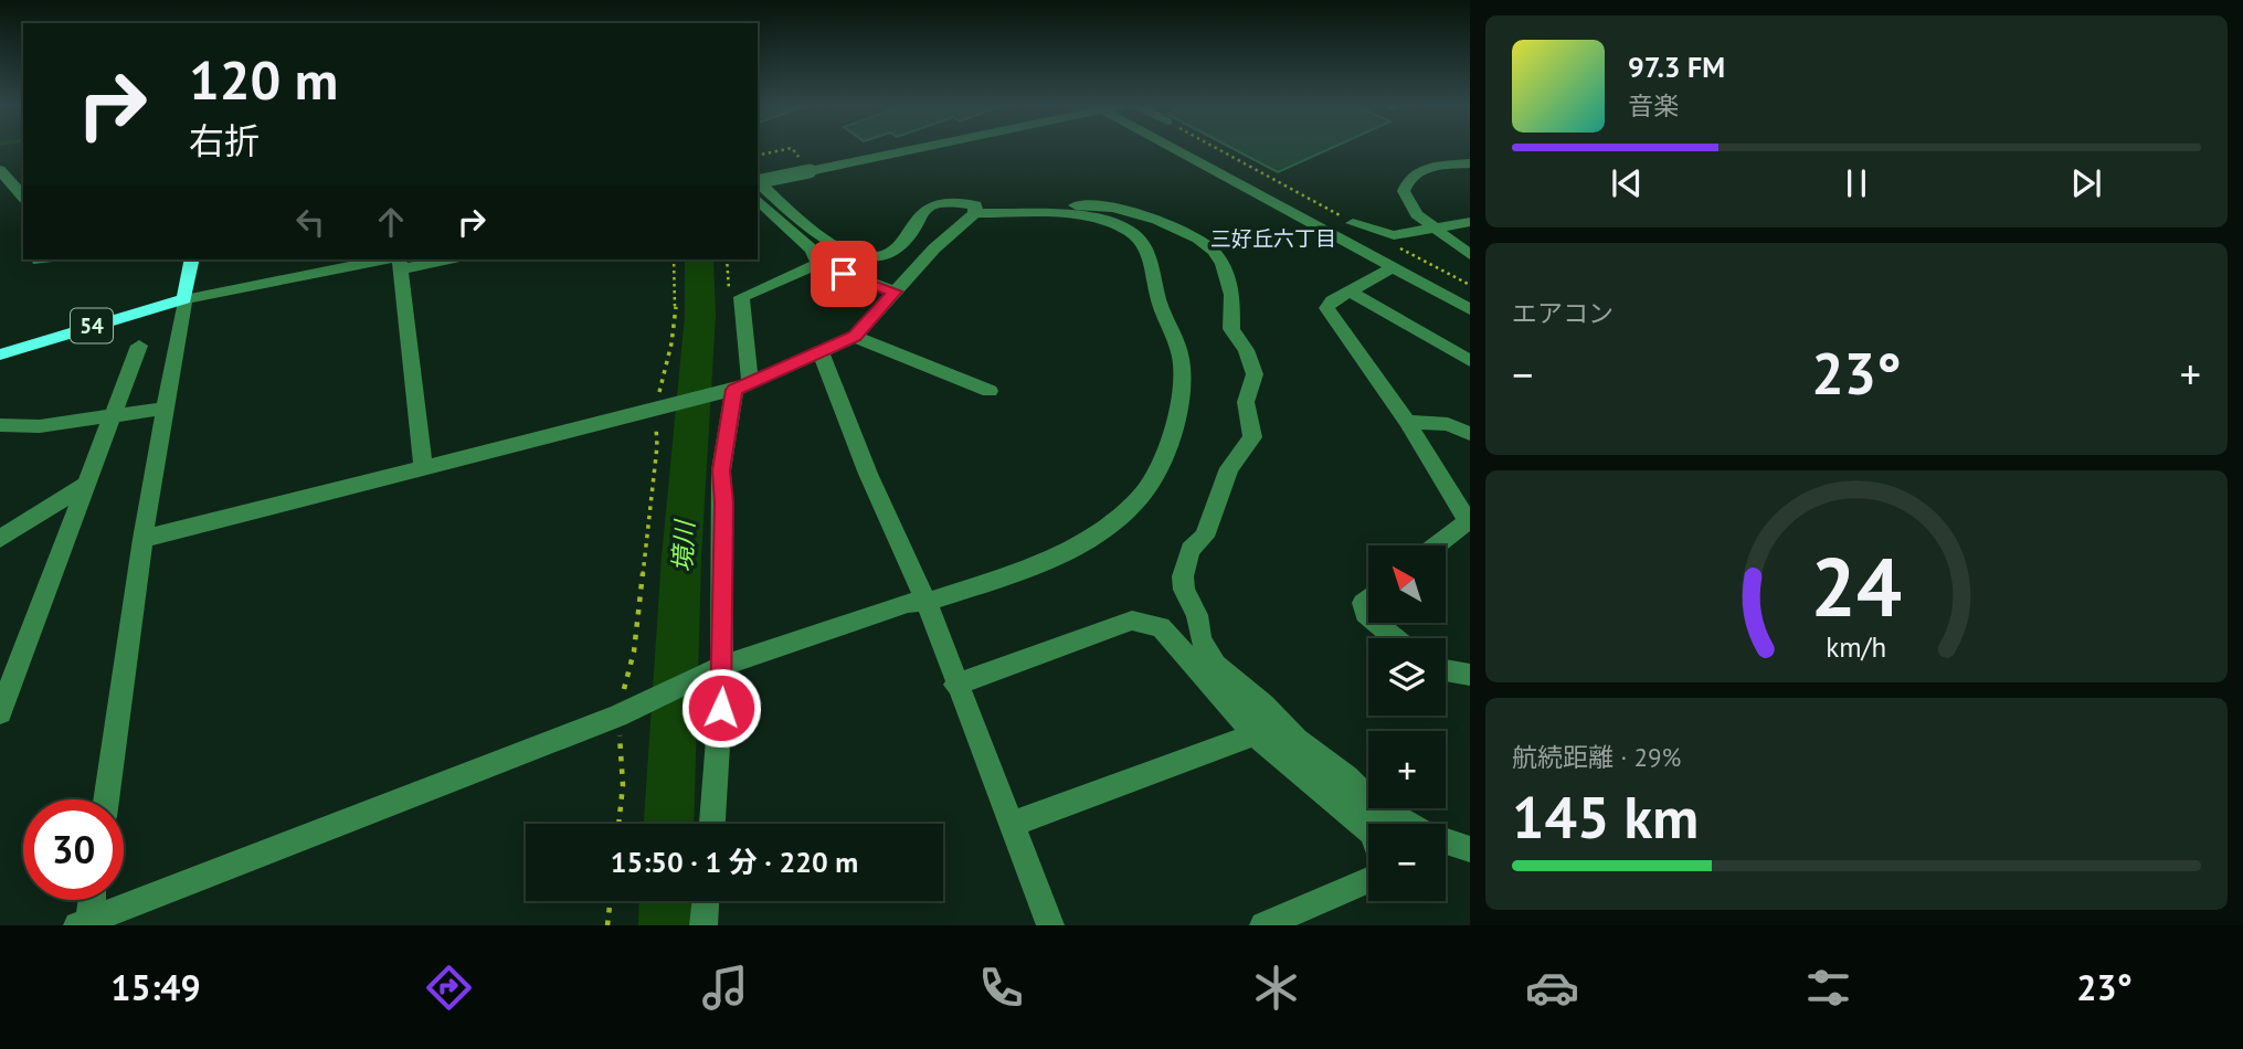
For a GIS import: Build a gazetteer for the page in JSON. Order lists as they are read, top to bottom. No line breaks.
{"streets":{"main road":["54"]},"districts":["三好丘六丁目"],"water":["境川"],"north":"top left","page":{"turn":["120 m","右折"],"song":["97.3 FM","音楽"],"tile":["エアコン",["航続距離 · 29%","145 km"]],"heat":["−","23°","+"],"map_buttons":["+","−"],"limit":"30","trip":"15:50 · 1 分 · 220 m","tabs":["15:49","23°"],"gauge":["24","km/h"]}}
